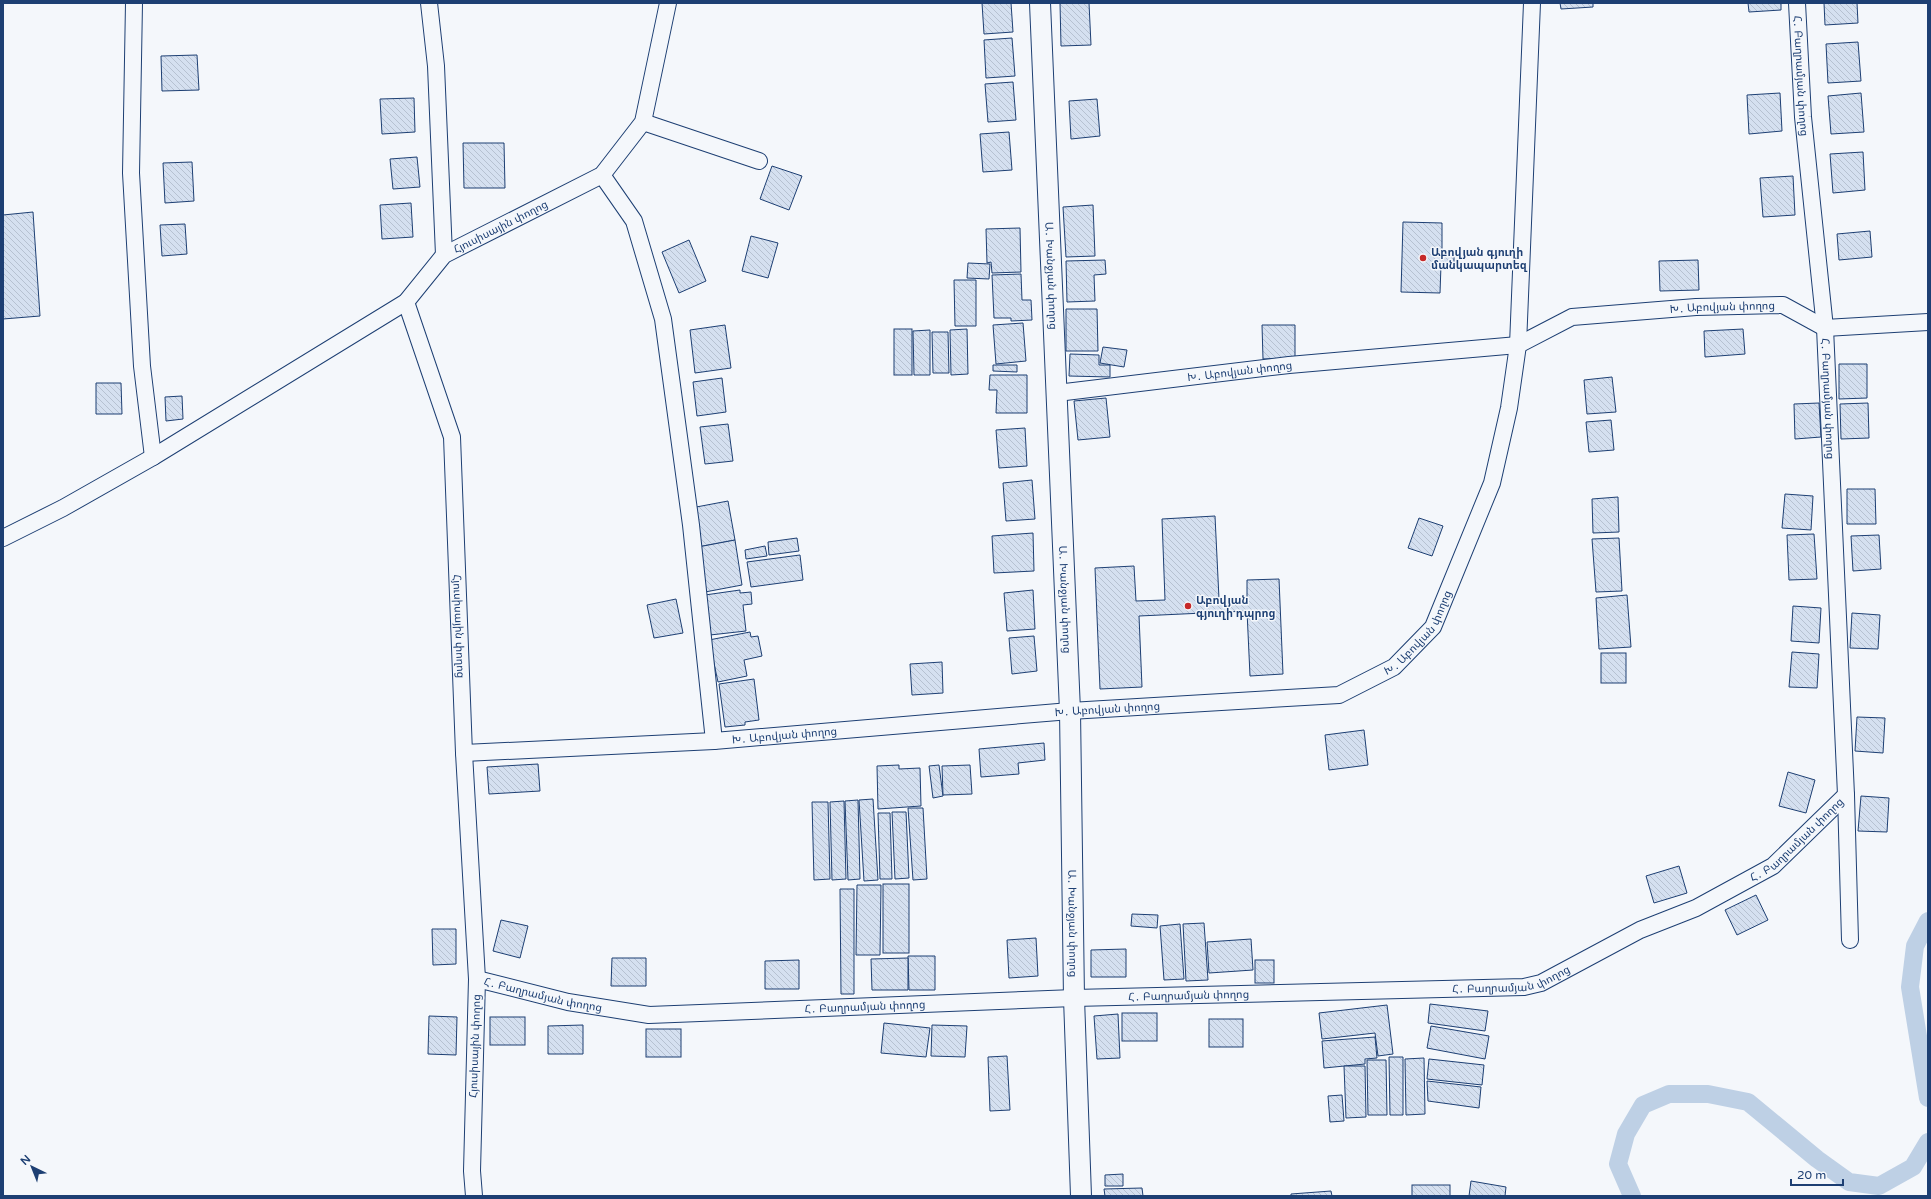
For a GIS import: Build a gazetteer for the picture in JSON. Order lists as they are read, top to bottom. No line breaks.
{"streets":{"street":["Հ․ Բաղրամյան փողոց","Հյուսիսային փողոց","Ա․ Խանջյան փողոց","Խ․ Աբովյան փողոց"]},"crossings":[["Հ․ Բաղրամյան փողոց","Հյուսիսային փողոց"],["Հ․ Բաղրամյան փողոց","Ա․ Խանջյան փողոց"],["Հ․ Բաղրամյան փողոց","Խ․ Աբովյան փողոց"],["Հյուսիսային փողոց","Խ․ Աբովյան փողոց"],["Ա․ Խանջյան փողոց","Խ․ Աբովյան փողոց"]],"places":["Աբովյան գյուղի մանկապարտեզ","Աբովյան գյուղի դպրոց"],"scale_bar":"20 m","north":"top left"}
